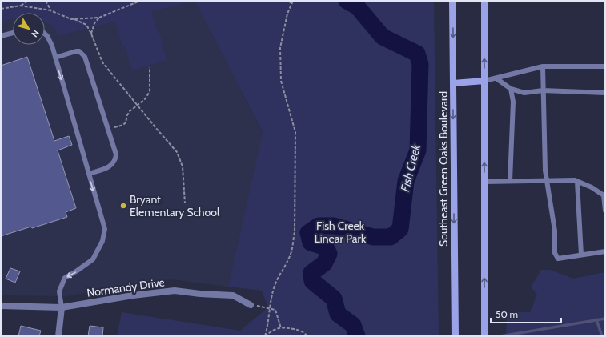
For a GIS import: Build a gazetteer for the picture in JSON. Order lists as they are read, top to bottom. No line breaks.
{"streets":{"main road":["Southeast Green Oaks Boulevard"],"street":["Normandy Drive"]},"water":["Fish Creek"],"parks":["Fish Creek Linear Park"],"places":["Bryant Elementary School"],"scale_bar":"50 m","north":"bottom right"}
